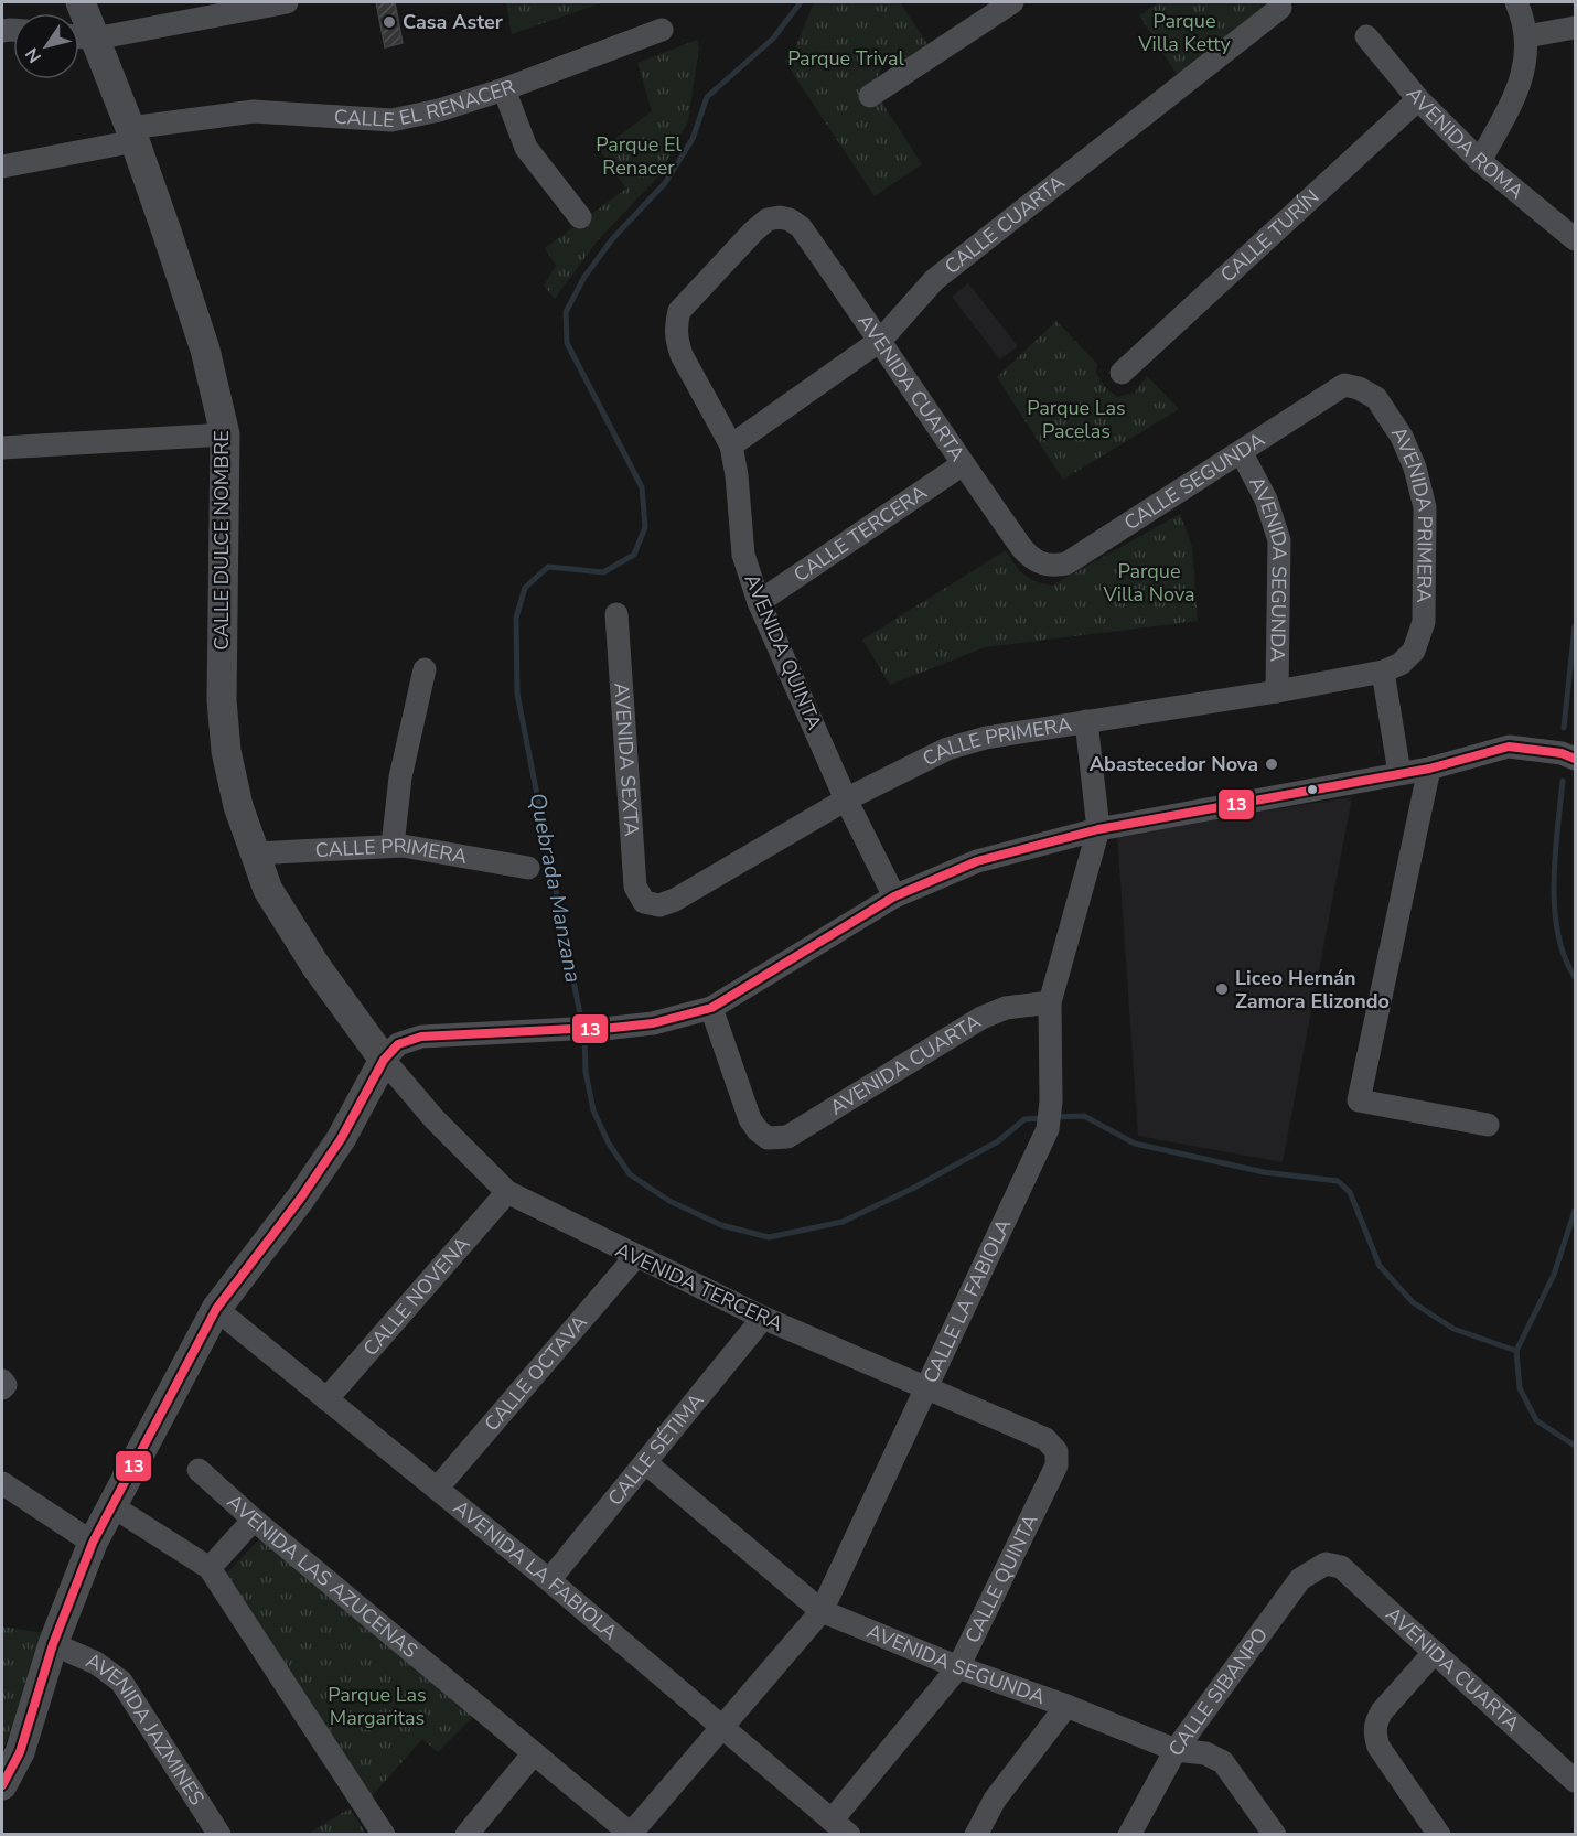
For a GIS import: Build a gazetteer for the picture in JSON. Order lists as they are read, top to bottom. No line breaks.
{"streets":{"street":["CALLE EL RENACER","AVENIDA ROMA","CALLE CUARTA","CALLE TURÍN","AVENIDA CUARTA","CALLE SEGUNDA","AVENIDA PRIMERA","CALLE TERCERA","CALLE DULCE NOMBRE","AVENIDA SEGUNDA","AVENIDA QUINTA","CALLE PRIMERA","AVENIDA SEXTA","AVENIDA TERCERA","CALLE NOVENA","CALLE LA FABIOLA","CALLE OCTAVA","CALLE SÉTIMA","AVENIDA LA FABIOLA","AVENIDA LAS AZUCENAS","CALLE QUINTA","CALLE SIBANPO","AVENIDA JAZMINES"]},"crossings":[["CALLE EL RENACER","CALLE DULCE NOMBRE"],["AVENIDA ROMA","CALLE TURÍN"],["CALLE CUARTA","AVENIDA CUARTA"],["CALLE CUARTA","AVENIDA QUINTA"],["AVENIDA CUARTA","CALLE SEGUNDA"],["AVENIDA CUARTA","CALLE TERCERA"],["AVENIDA CUARTA","AVENIDA QUINTA"],["AVENIDA CUARTA","CALLE LA FABIOLA"],["AVENIDA CUARTA","CALLE SIBANPO"],["CALLE SEGUNDA","AVENIDA PRIMERA"],["CALLE SEGUNDA","AVENIDA SEGUNDA"],["AVENIDA PRIMERA","CALLE PRIMERA"],["CALLE TERCERA","AVENIDA QUINTA"],["CALLE DULCE NOMBRE","CALLE PRIMERA"],["CALLE DULCE NOMBRE","AVENIDA TERCERA"],["AVENIDA SEGUNDA","CALLE PRIMERA"],["AVENIDA SEGUNDA","CALLE LA FABIOLA"],["AVENIDA SEGUNDA","CALLE SÉTIMA"],["AVENIDA SEGUNDA","CALLE QUINTA"],["AVENIDA SEGUNDA","CALLE SIBANPO"],["AVENIDA QUINTA","CALLE PRIMERA"],["CALLE PRIMERA","AVENIDA SEXTA"],["AVENIDA TERCERA","CALLE NOVENA"],["AVENIDA TERCERA","CALLE LA FABIOLA"],["AVENIDA TERCERA","CALLE OCTAVA"],["AVENIDA TERCERA","CALLE SÉTIMA"],["AVENIDA TERCERA","CALLE QUINTA"],["CALLE NOVENA","AVENIDA LA FABIOLA"],["CALLE LA FABIOLA","AVENIDA LA FABIOLA"],["CALLE LA FABIOLA","AVENIDA LAS AZUCENAS"],["CALLE OCTAVA","AVENIDA LA FABIOLA"],["CALLE SÉTIMA","AVENIDA LA FABIOLA"],["AVENIDA LA FABIOLA","CALLE QUINTA"]],"water":["Quebrada Manzana"],"parks":["Parque Villa Ketty","Parque Trival","Parque El Renacer","Parque Las Pacelas","Parque Villa Nova","Parque Las Margaritas"],"places":["Casa Aster","Abastecedor Nova","Liceo Hernán Zamora Elizondo"],"lines":["transit line 13"],"north":"bottom left"}
